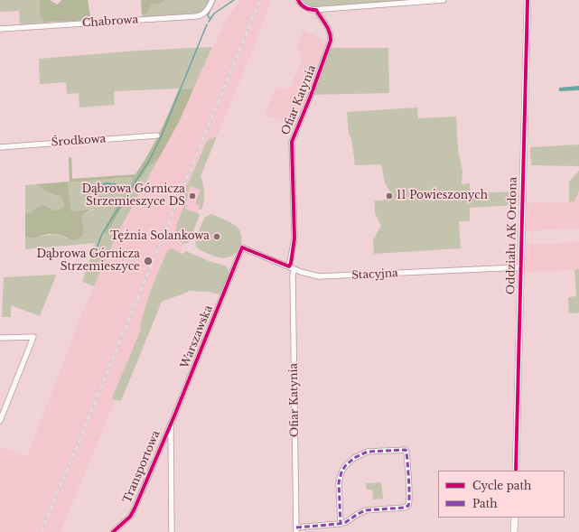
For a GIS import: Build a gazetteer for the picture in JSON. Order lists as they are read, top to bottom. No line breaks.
{"streets":{"street":["Chabrowa","Ofiar Katynia","Środkowa","Oddziału AK Ordona","Stacyjna","Warszawska","Transportowa"]},"crossings":[["Ofiar Katynia","Stacyjna"],["Oddziału AK Ordona","Stacyjna"],["Stacyjna","Warszawska"],["Warszawska","Transportowa"]],"places":["Dąbrowa Górnicza Strzemieszyce DS","11 Powieszonych","Tężnia Solankowa","Dąbrowa Górnicza Strzemieszyce"],"legend":["Cycle path","Path"]}
